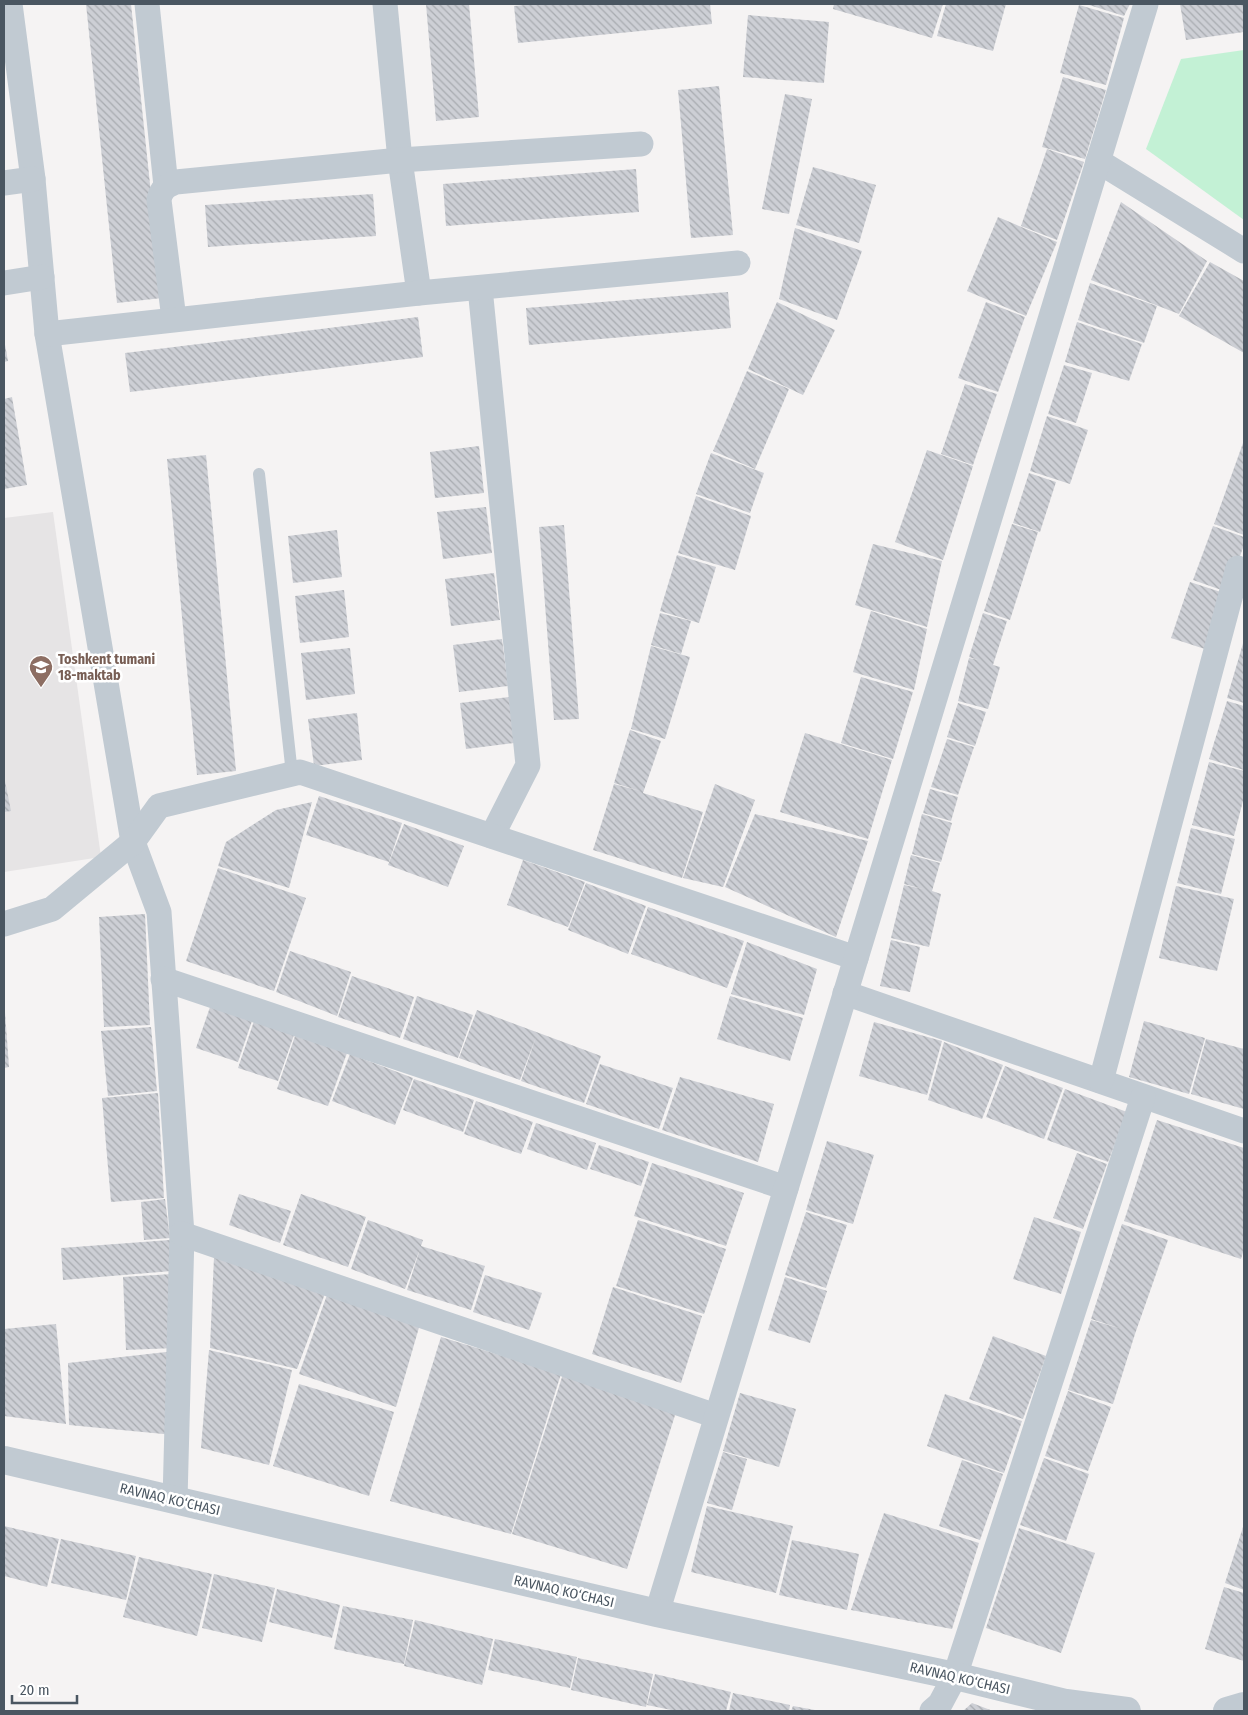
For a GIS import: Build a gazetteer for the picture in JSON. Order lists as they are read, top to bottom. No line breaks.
{"streets":{"street":["RAVNAQ KO‘CHASI"]},"places":{"school or university":["Toshkent tumani 18-maktab"]},"scale_bar":"20 m"}
